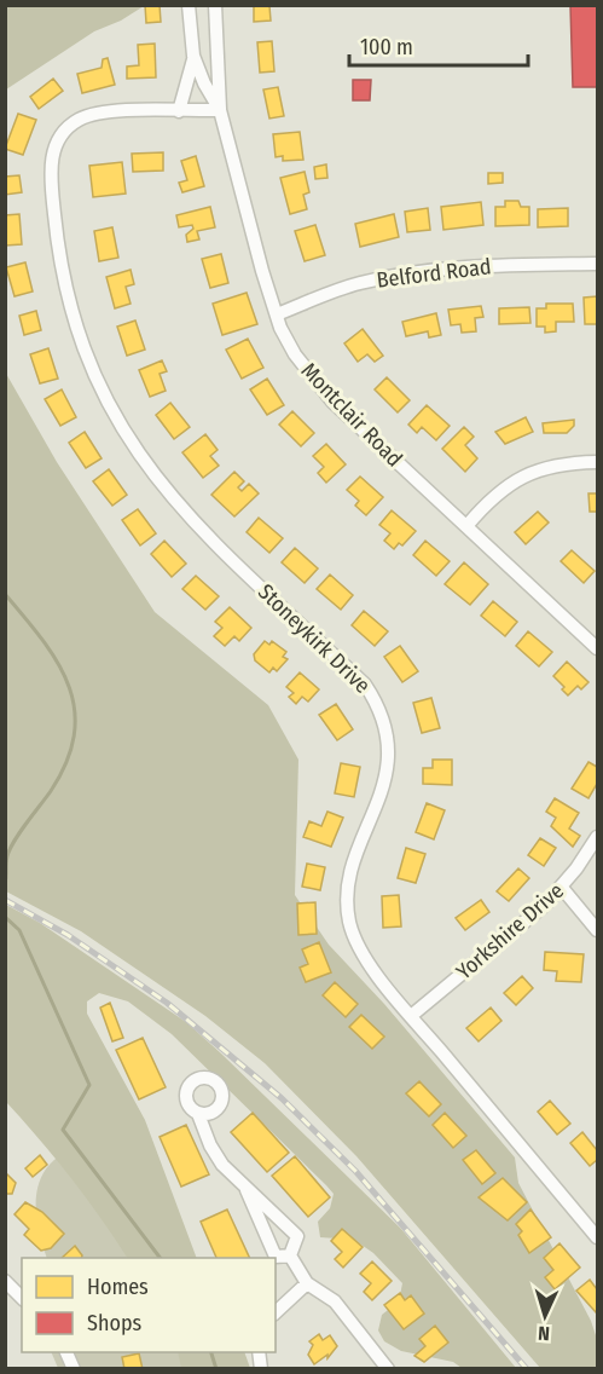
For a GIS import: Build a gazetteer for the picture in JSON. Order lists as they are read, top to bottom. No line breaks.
{"streets":{"street":["Belford Road","Montclair Road","Stoneykirk Drive","Yorkshire Drive"]},"crossings":[["Belford Road","Montclair Road"],["Montclair Road","Stoneykirk Drive"],["Stoneykirk Drive","Yorkshire Drive"]],"legend":["Homes","Shops"],"scale_bar":"100 m","north":"bottom"}
